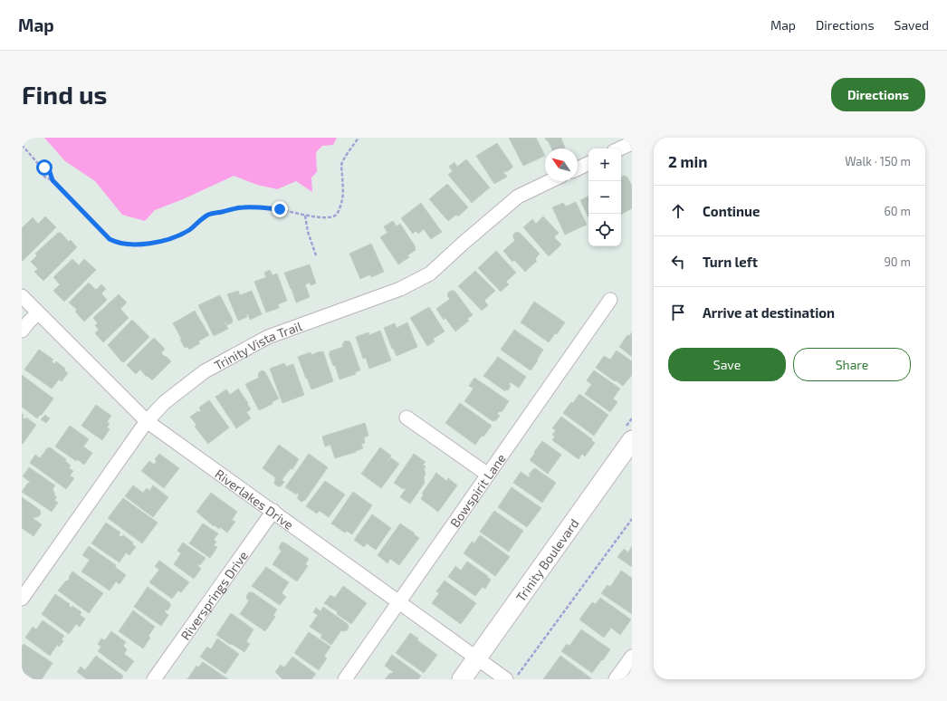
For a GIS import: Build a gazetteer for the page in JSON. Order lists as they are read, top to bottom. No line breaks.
{"streets":{"main road":["Trinity Boulevard"],"street":["Trinity Vista Trail","Bowspirit Lane","Riverlakes Drive","Riversprings Drive"]},"crossings":[["Trinity Vista Trail","Riverlakes Drive"],["Bowspirit Lane","Riverlakes Drive"],["Riverlakes Drive","Trinity Boulevard"],["Riverlakes Drive","Riversprings Drive"]],"north":"top left","page":{"header":"Map","nav":["Map","Directions","Saved"],"buttons":["Directions",["Save","Share"]],"title":"Find us","heading":["2 min","Walk · 150 m"],"map_buttons":["+","−"],"list":[["Continue","60 m"],["Turn left","90 m"],"Arrive at destination"]}}
